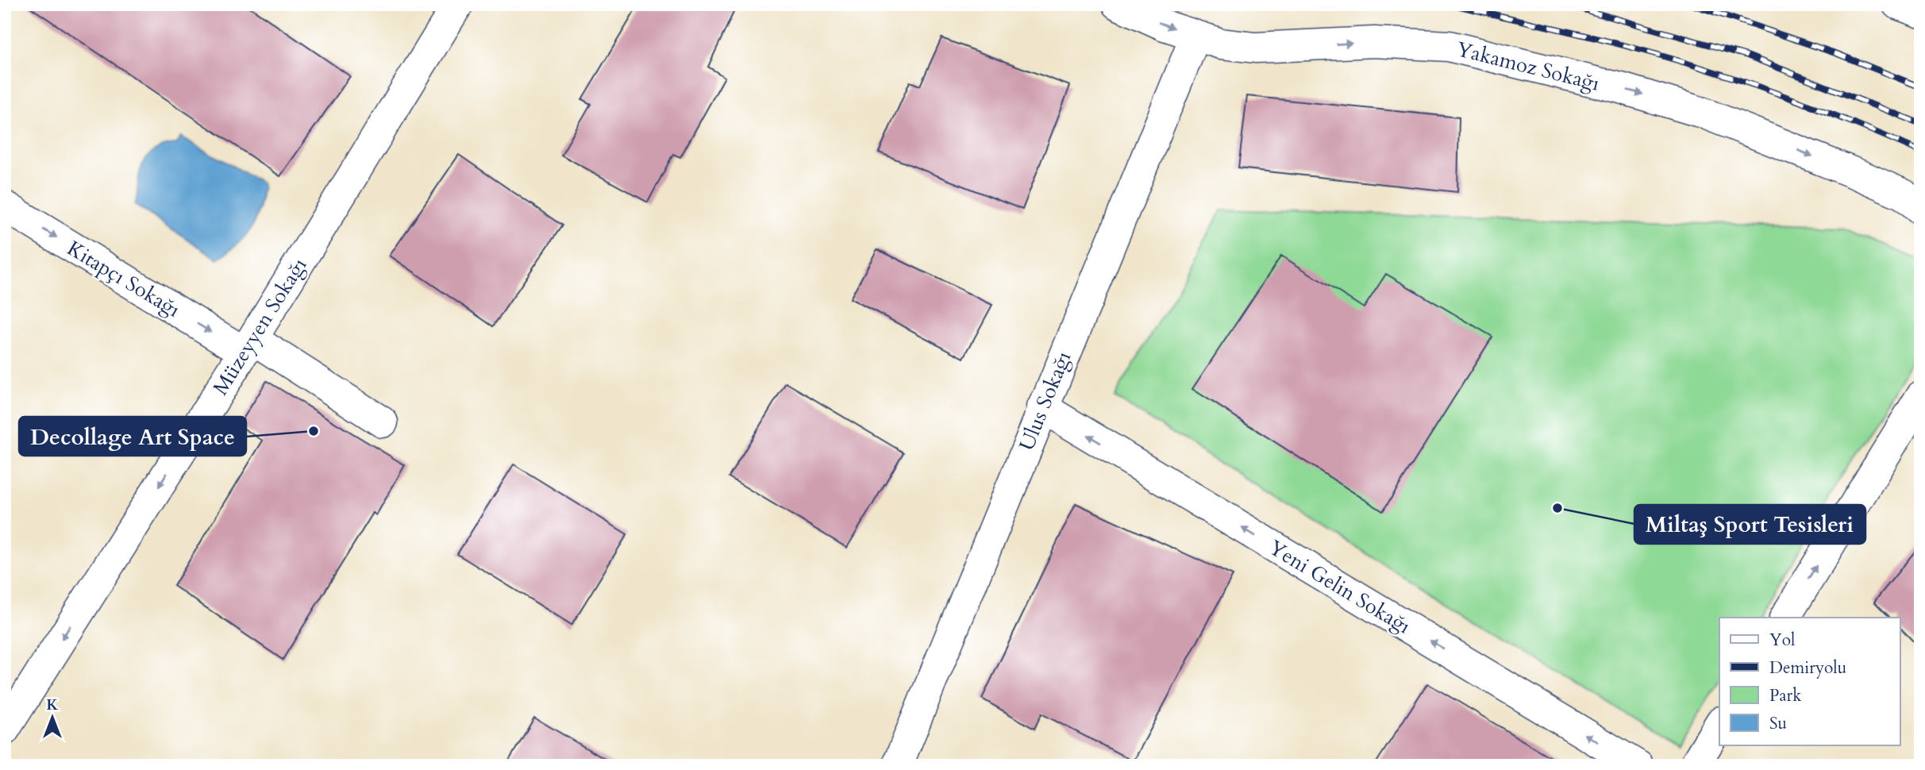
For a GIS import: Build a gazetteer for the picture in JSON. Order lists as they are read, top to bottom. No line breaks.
{"streets":{"street":["Yakamoz Sokağı","Kitapçı Sokağı","Müzeyyen Sokağı","Ulus Sokağı","Yeni Gelin Sokağı"]},"crossings":[["Yakamoz Sokağı","Ulus Sokağı"],["Kitapçı Sokağı","Müzeyyen Sokağı"],["Ulus Sokağı","Yeni Gelin Sokağı"]],"one_way":["Yakamoz Sokağı","Kitapçı Sokağı","Müzeyyen Sokağı","Yeni Gelin Sokağı"],"places":["Decollage Art Space","Miltaş Sport Tesisleri"],"legend":["Yol","Demiryolu","Park","Su"],"north":"top"}
